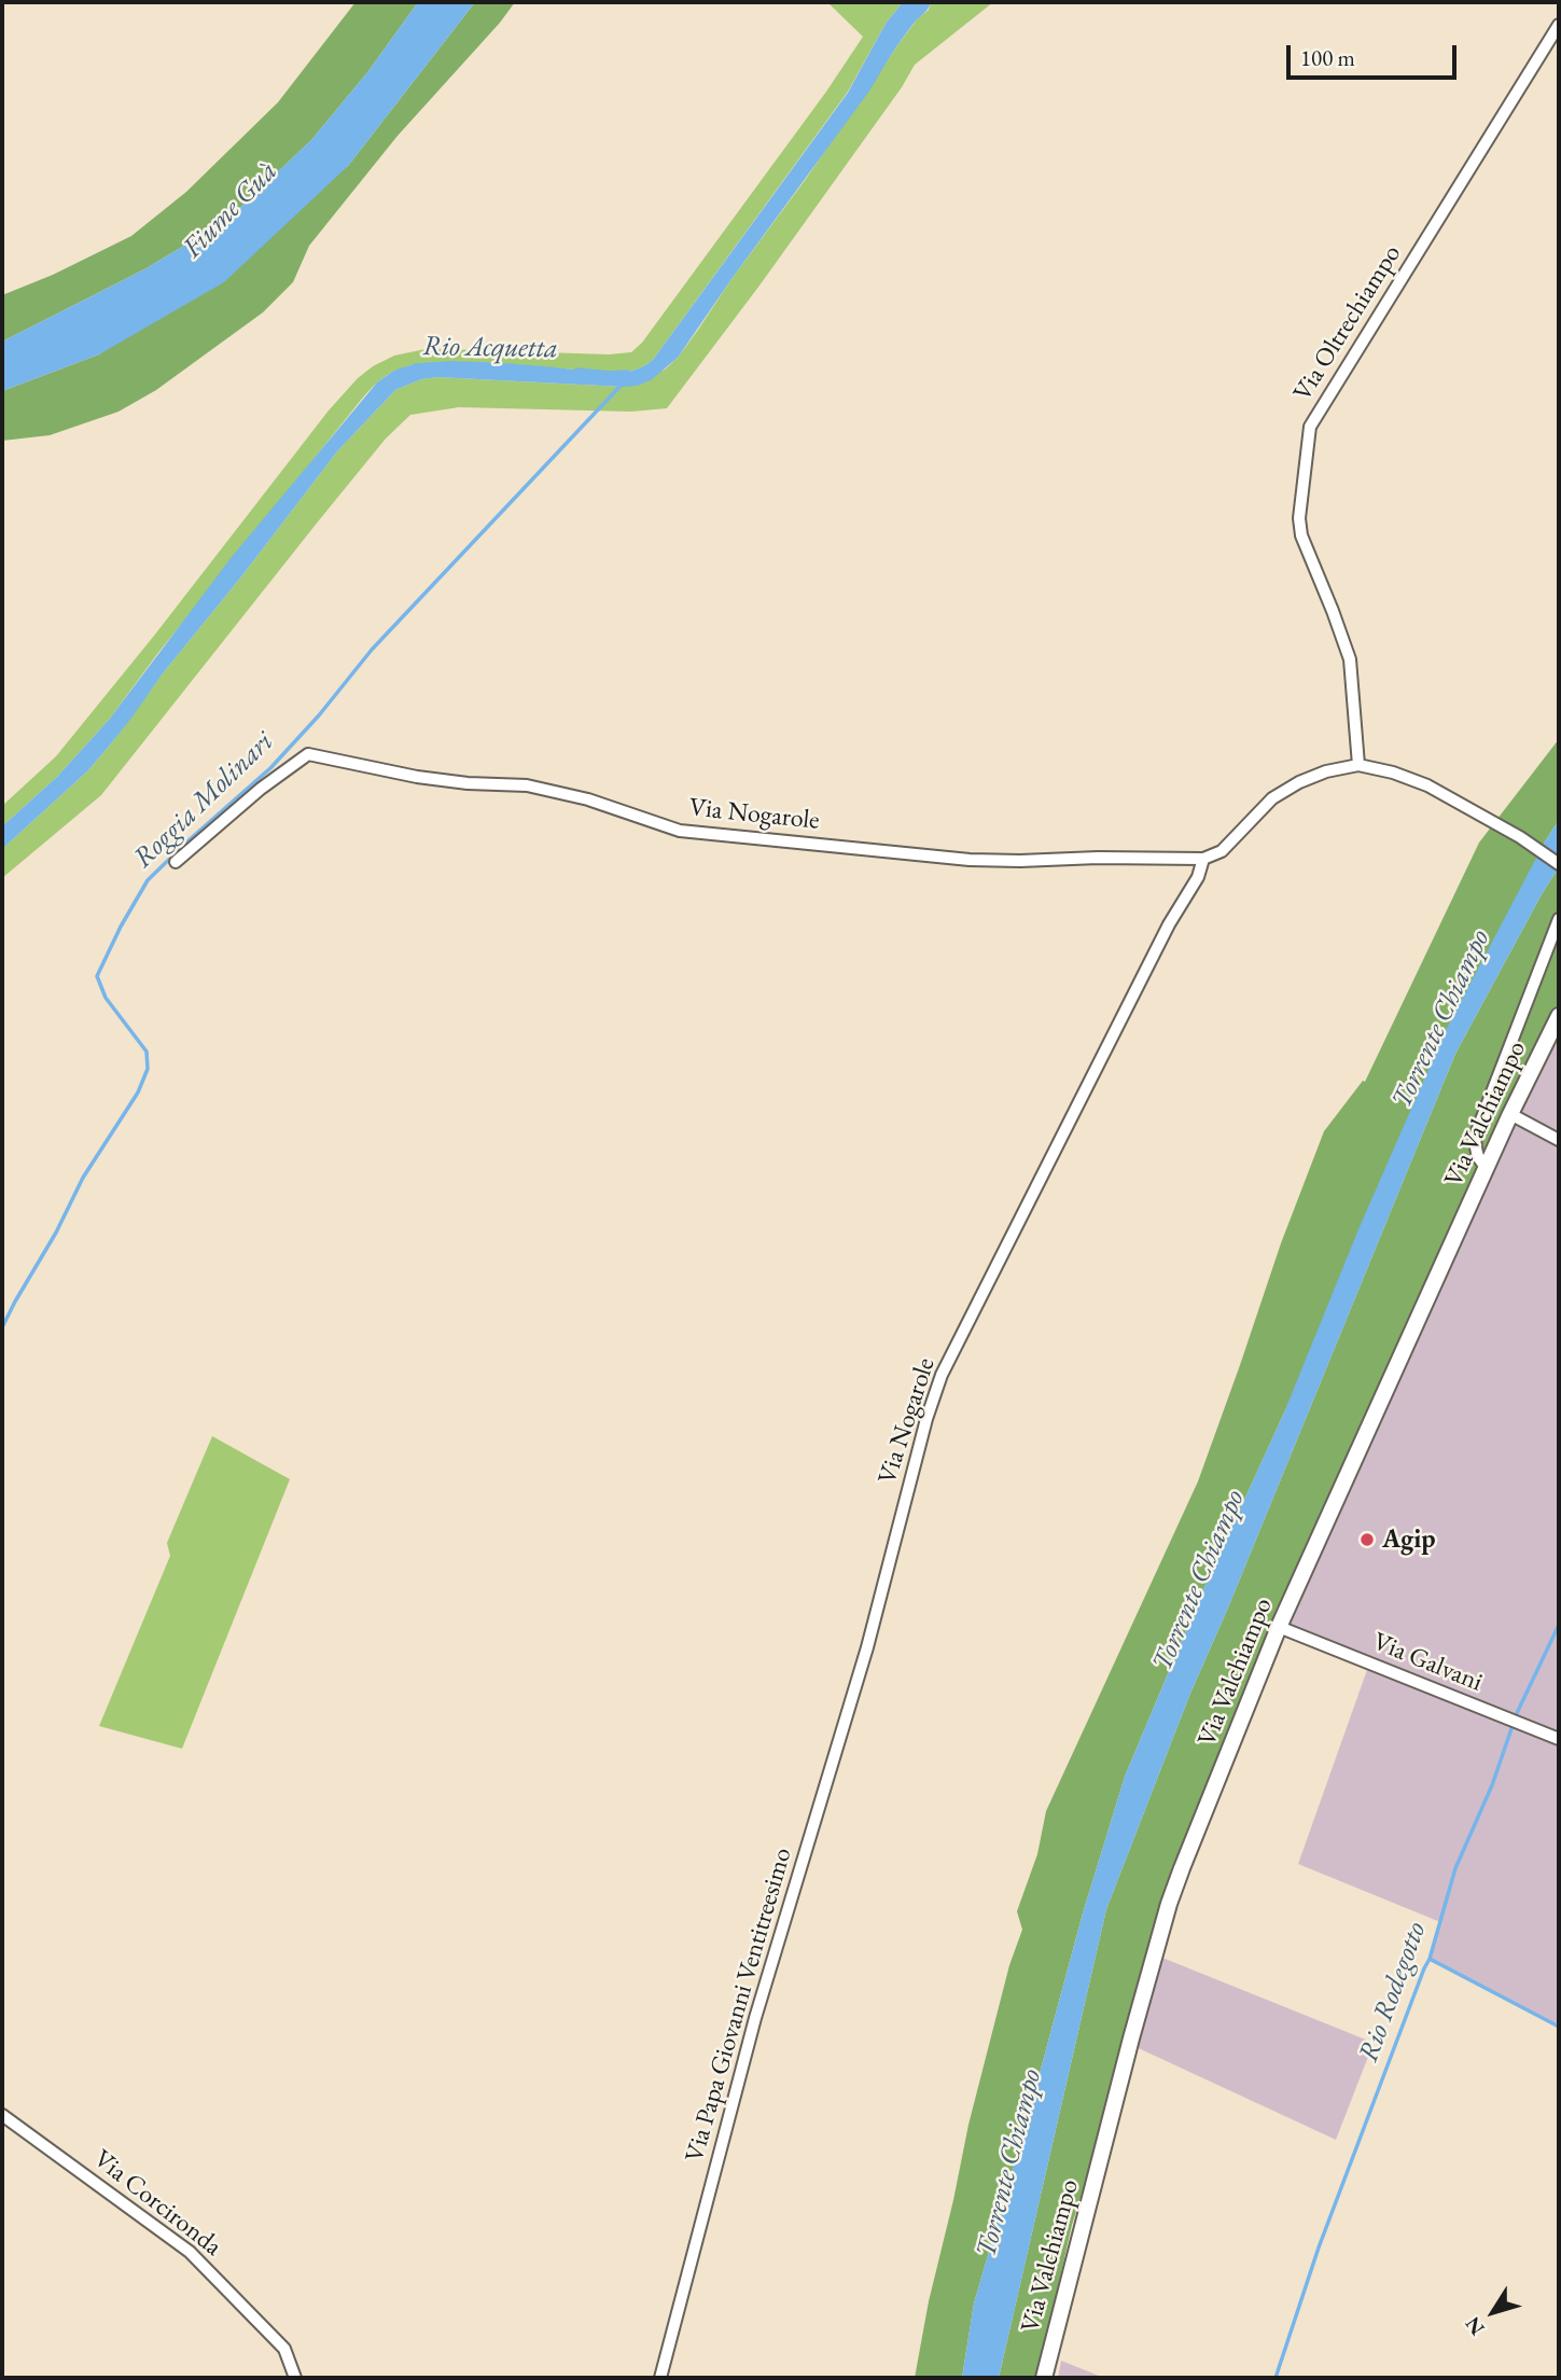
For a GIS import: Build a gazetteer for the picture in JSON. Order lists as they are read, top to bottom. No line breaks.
{"streets":{"main road":["Via Valchiampo"],"street":["Via Oltrechiampo","Via Nogarole","Via Galvani","Via Papa Giovanni Ventitreesimo","Via Corcironda"]},"crossings":[["Via Nogarole","Via Papa Giovanni Ventitreesimo"],["Via Valchiampo","Via Galvani"]],"water":["Fiume Guà","Rio Acquetta","Roggia Molinari","Torrente Chiampo","Rio Rodegotto"],"places":["Agip"],"scale_bar":"100 m","north":"bottom left"}
